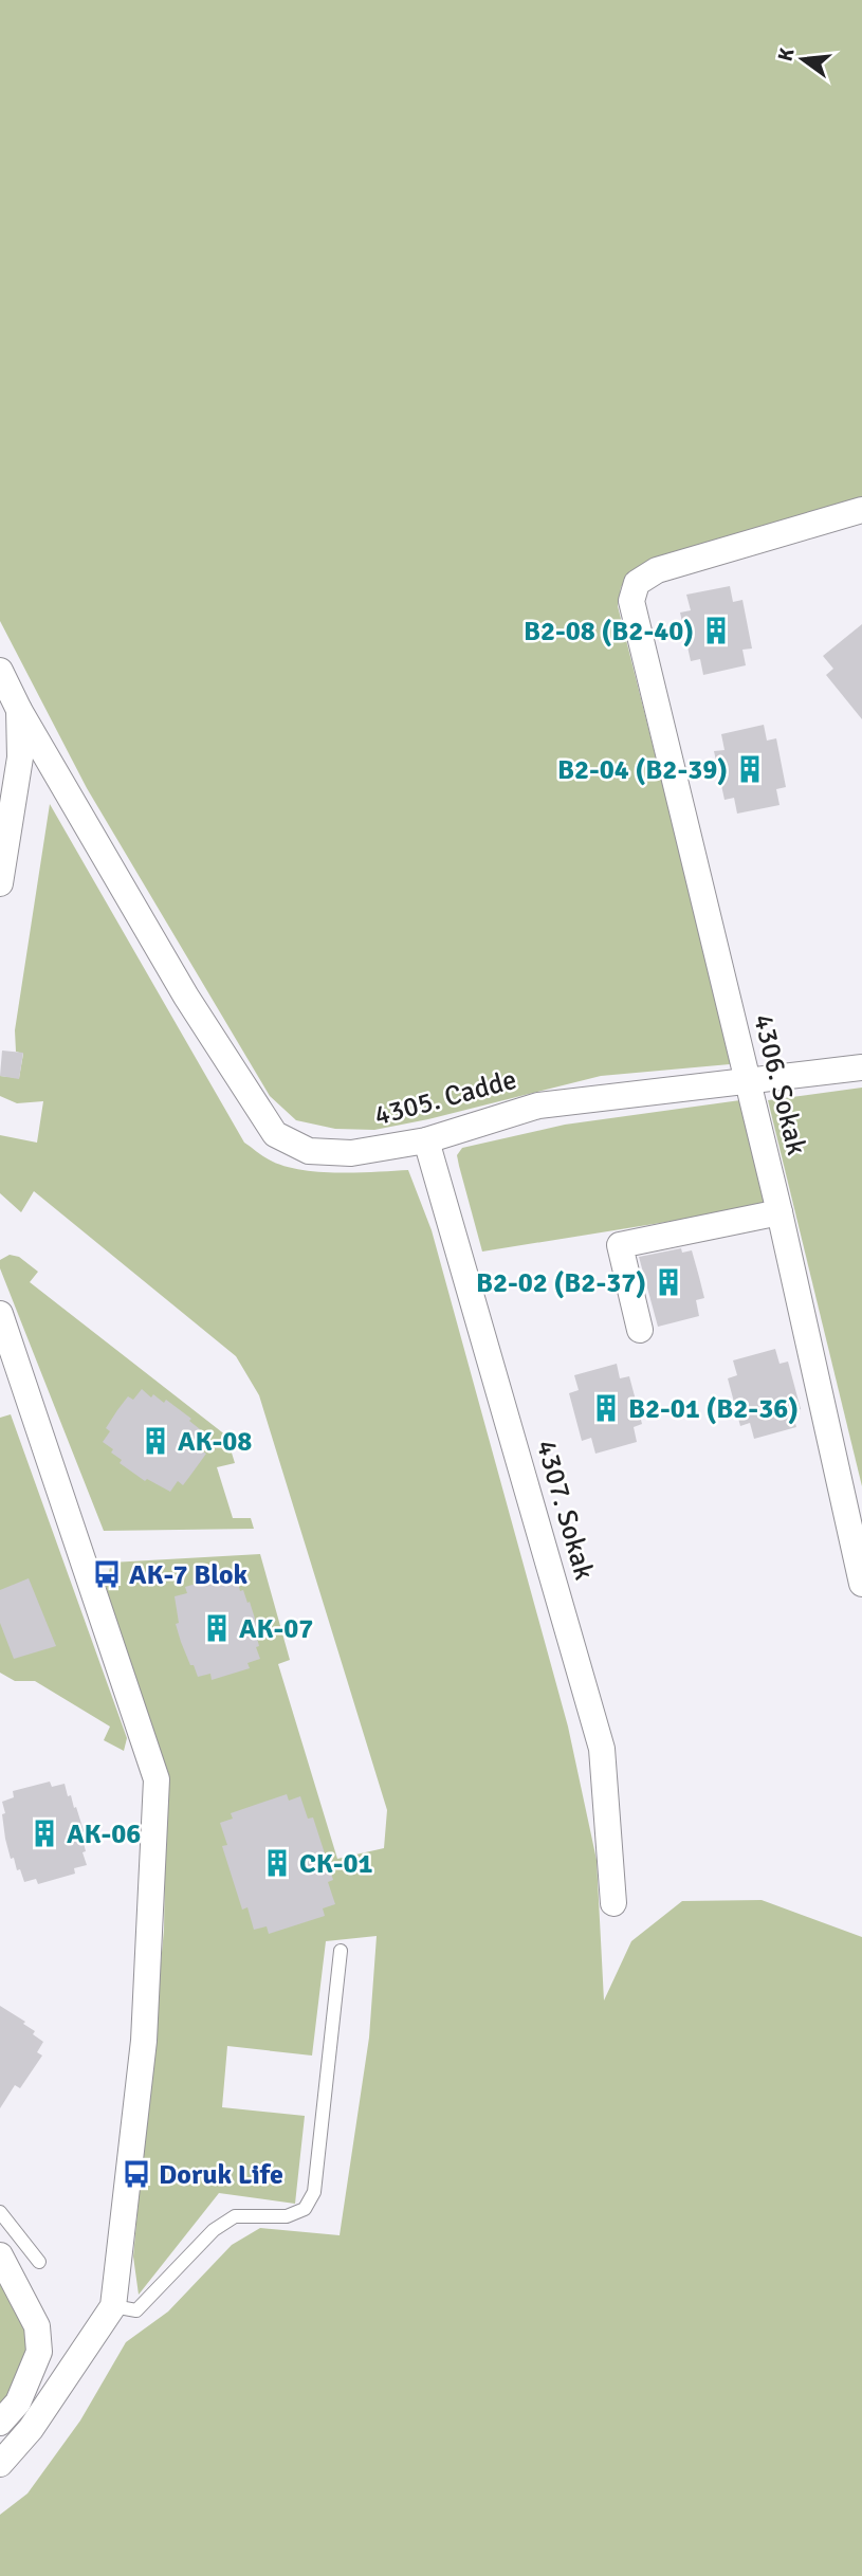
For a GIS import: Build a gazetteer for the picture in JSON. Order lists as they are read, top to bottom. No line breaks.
{"streets":{"street":["4306. Sokak","4305. Cadde","4307. Sokak"]},"crossings":[["4306. Sokak","4305. Cadde"],["4305. Cadde","4307. Sokak"]],"places":{"building":["B2-08 (B2-40)","B2-04 (B2-39)","B2-02 (B2-37)","B2-01 (B2-36)","AK-08","AK-07","AK-06","CK-01"],"bus stop":["AK-7 Blok","Doruk Life"]},"north":"left"}
